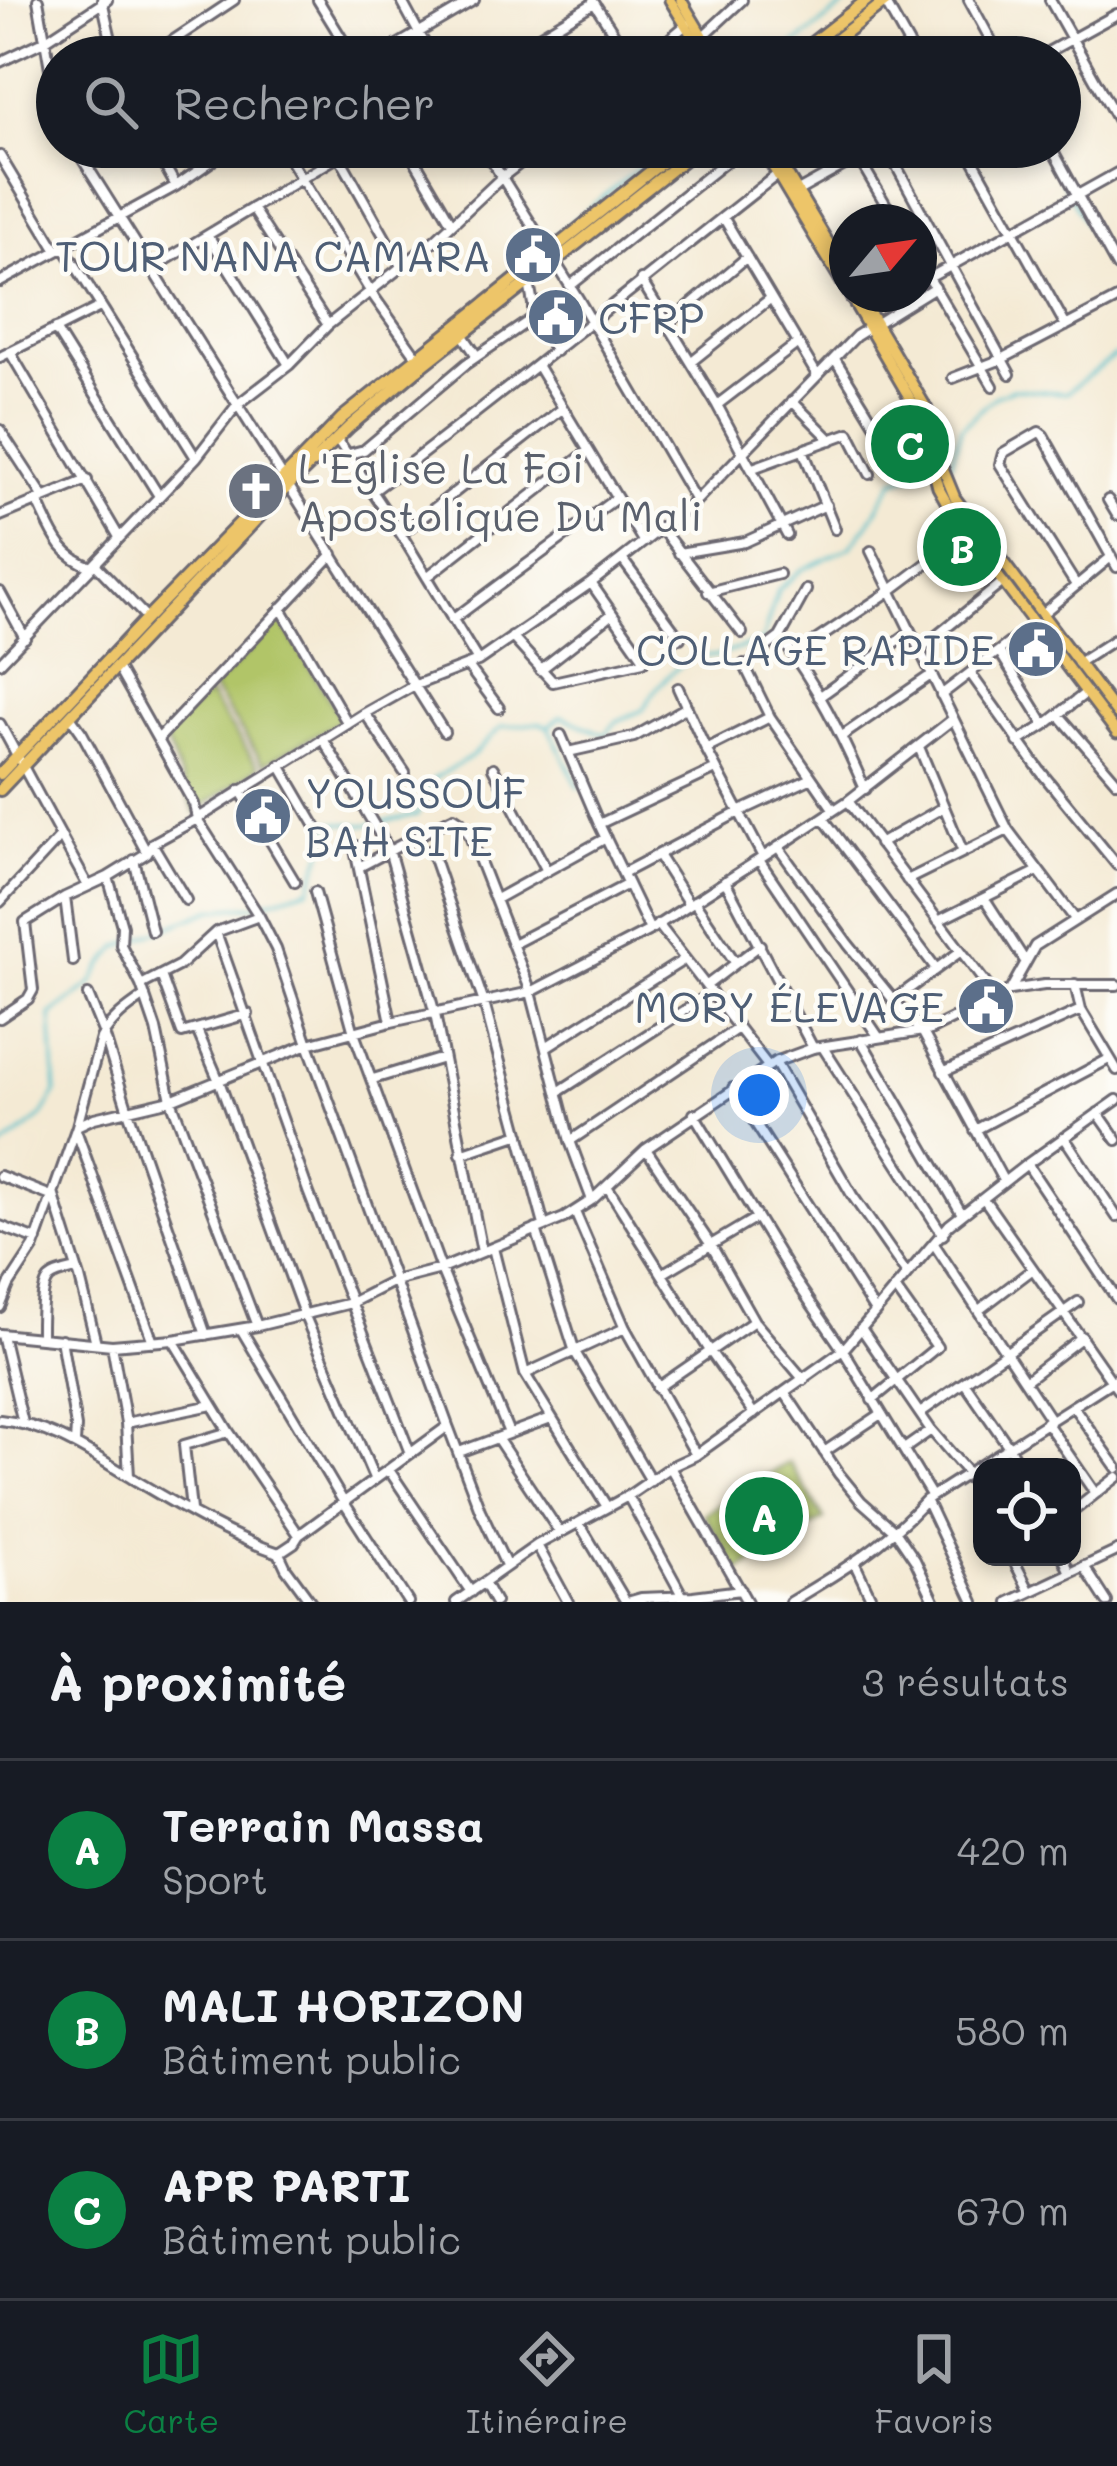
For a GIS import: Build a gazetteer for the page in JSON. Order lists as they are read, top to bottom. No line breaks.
{"places":{"public building":["TOUR NANA CAMARA","CFRP","COLLAGE RAPIDE","YOUSSOUF BAH SITE","MORY ÉLEVAGE"],"church":["L'Eglise La Foi Apostolique Du Mali"]},"north":"top right","page":{"search":"Rechercher","pins":["C","B","A"],"heading":["À proximité","3 résultats"],"list":[{"mark":"A","name":"Terrain Massa","note":"Sport","value":"420 m"},{"mark":"B","name":"MALI HORIZON","note":"Bâtiment public","value":"580 m"},{"mark":"C","name":"APR PARTI","note":"Bâtiment public","value":"670 m"}],"nav":["Carte","Itinéraire","Favoris"]}}
